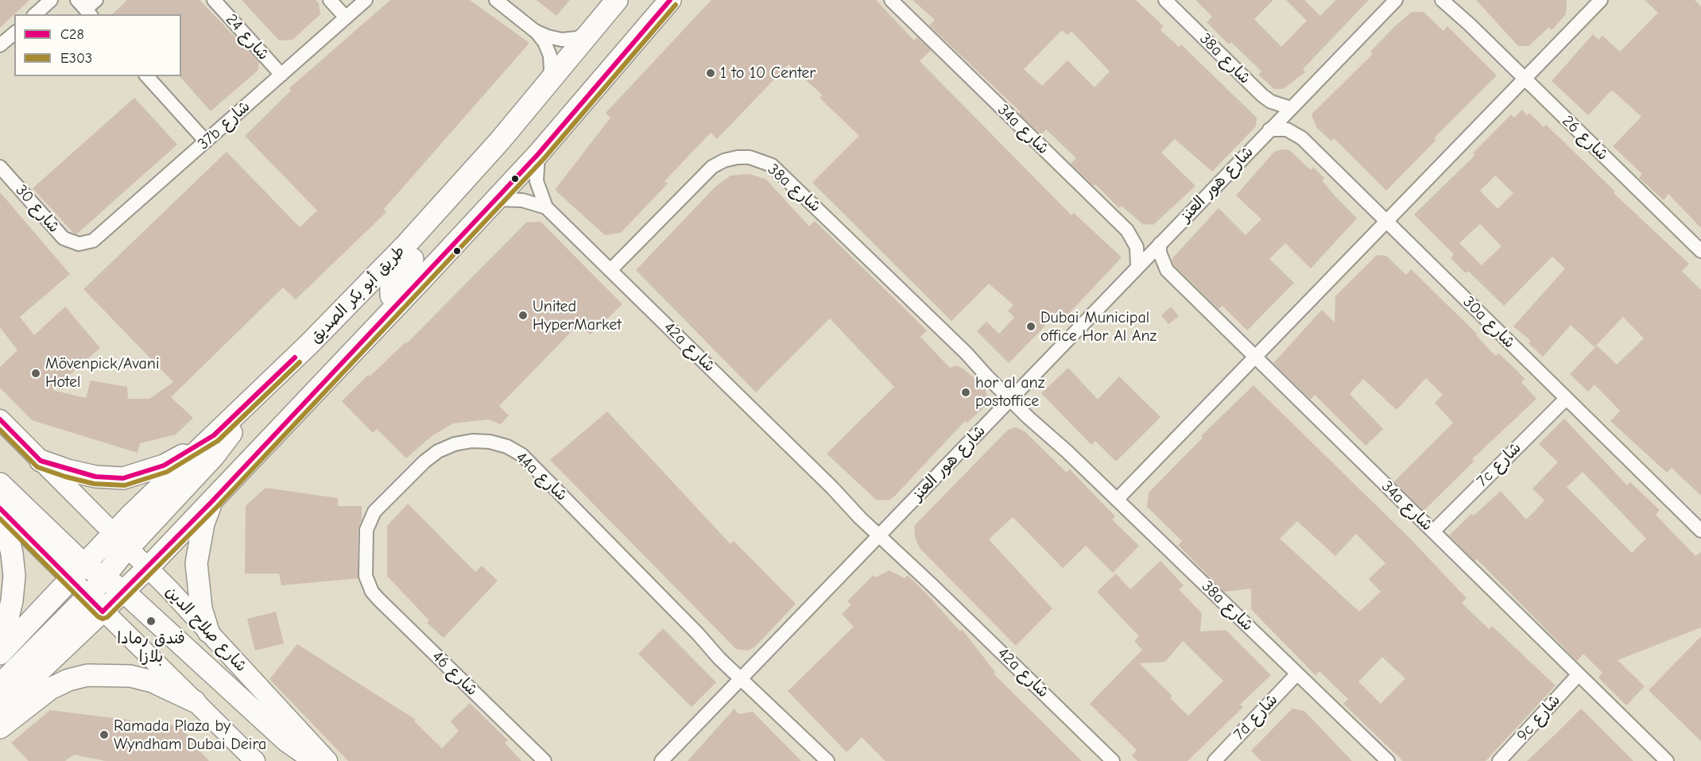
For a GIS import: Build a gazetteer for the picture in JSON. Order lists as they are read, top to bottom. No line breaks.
{"streets":{"main road":["طريق أبو بكر الصديق","شارع صلاح الدين"],"street":["شارع 24","38a شارع","37b شارع","34a شارع","شارع 26","شارع هور العنز","شارع 30","30a شارع","42a شارع","7c شارع","44a شارع","شارع 46","7d شارع","9c شارع"]},"crossings":[["شارع 24","37b شارع"],["38a شارع","شارع هور العنز"],["38a شارع","42a شارع"],["38a شارع","7d شارع"],["37b شارع","شارع 30"],["34a شارع","شارع هور العنز"],["34a شارع","7c شارع"],["34a شارع","9c شارع"],["شارع هور العنز","30a شارع"],["شارع هور العنز","42a شارع"],["شارع هور العنز","44a شارع"],["طريق أبو بكر الصديق","شارع صلاح الدين"],["30a شارع","7c شارع"],["44a شارع","شارع 46"]],"places":["1 to 10 Center","United HyperMarket","Dubai Municipal office Hor Al Anz","Mövenpick/Avani Hotel","hor al anz postoffice","فندق رمادا بلازا","Ramada Plaza by Wyndham Dubai Deira"],"lines":["transit line C28","transit line E303"],"legend":["C28","E303"]}
